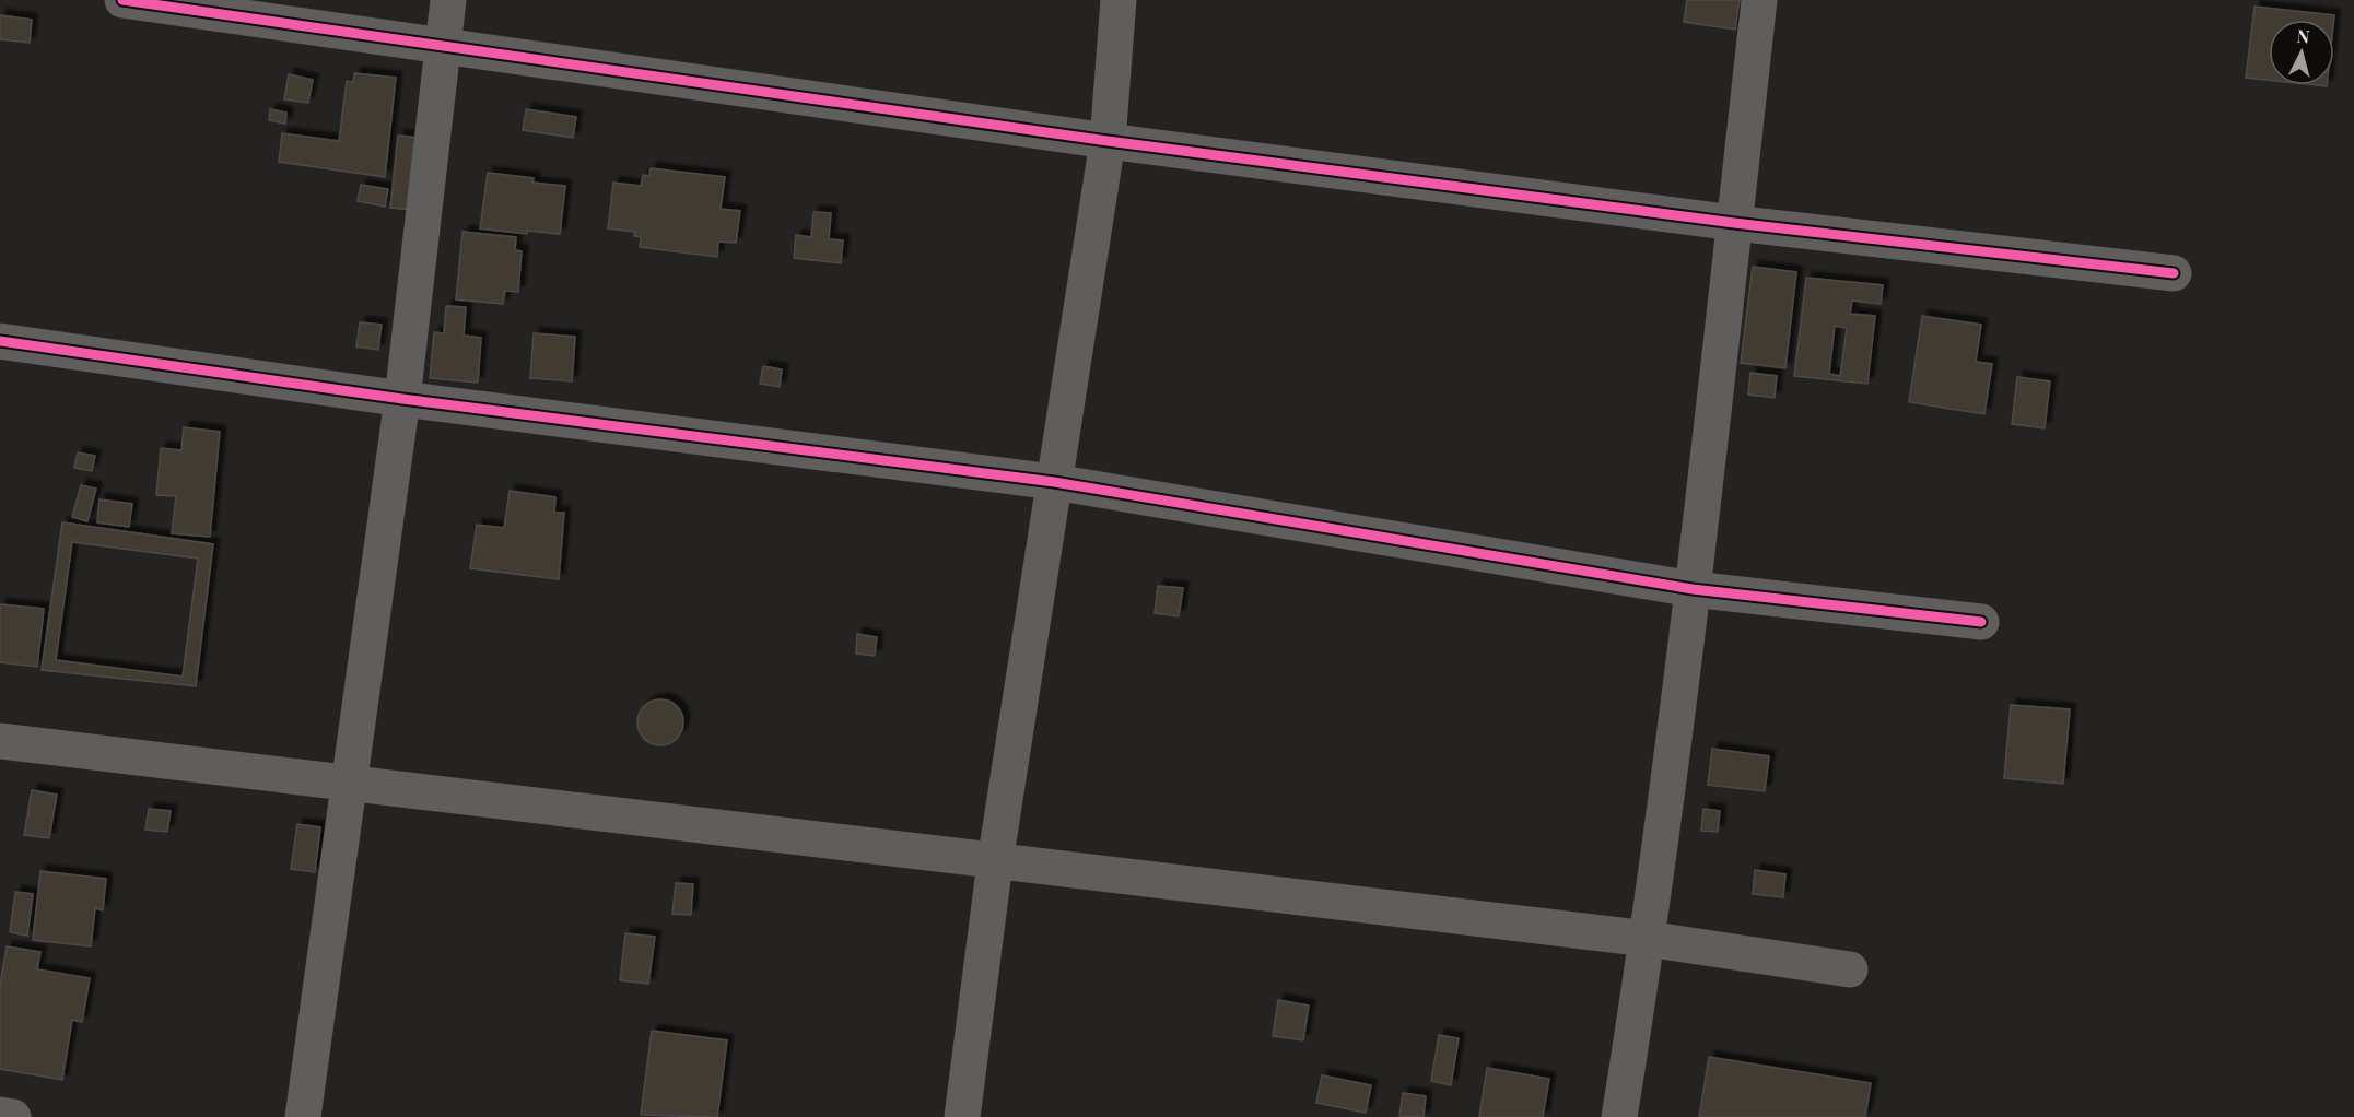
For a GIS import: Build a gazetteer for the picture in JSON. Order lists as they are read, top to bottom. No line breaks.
{"north":"top"}
